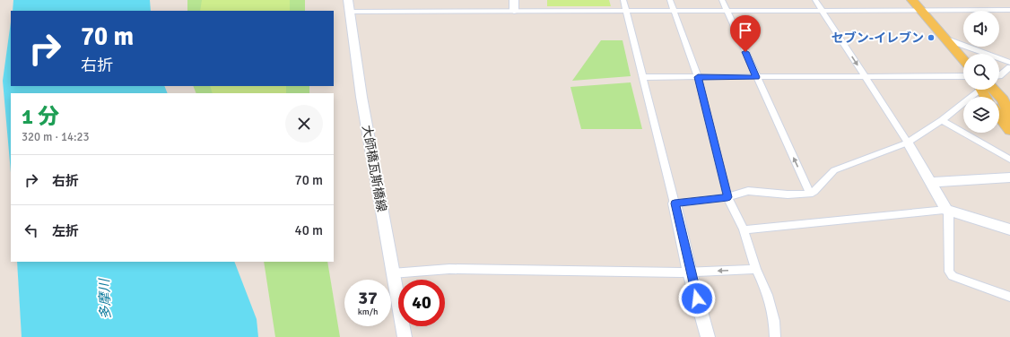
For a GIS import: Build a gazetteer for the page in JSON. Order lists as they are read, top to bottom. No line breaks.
{"streets":{"street":["大師橋瓦斯橋線"]},"water":["多摩川"],"places":["セブン-イレブン"],"page":{"turn":["70 m","右折"],"heading":["1 分","320 m · 14:23"],"list":[{"name":"右折","value":"70 m"},{"name":"左折","value":"40 m"}],"speed":"37 km/h","limit":"40"}}
